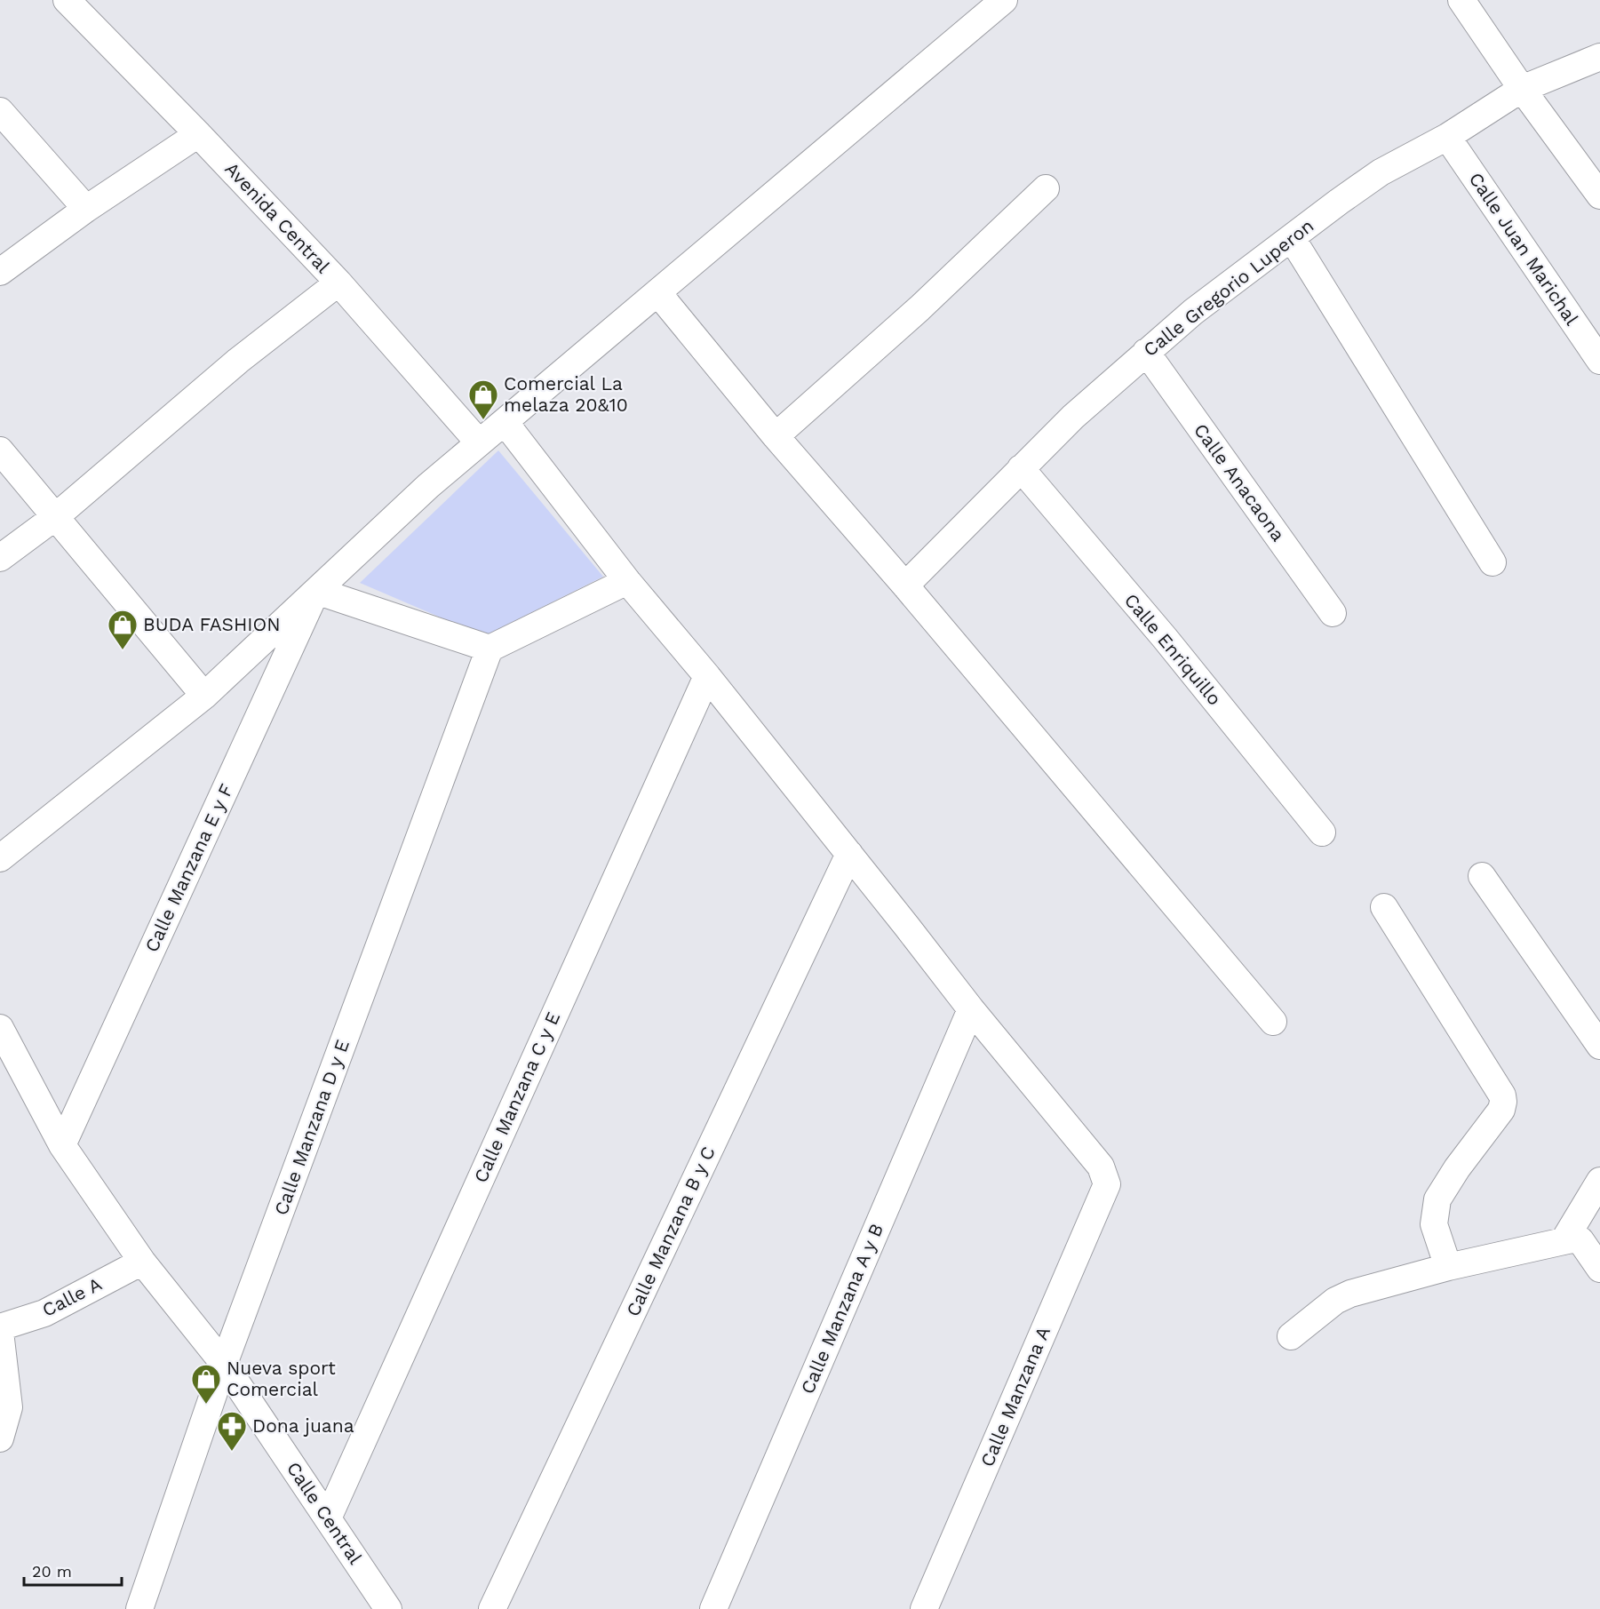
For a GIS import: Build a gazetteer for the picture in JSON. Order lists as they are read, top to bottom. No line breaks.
{"streets":{"street":["Avenida Central","Calle Juan Marichal","Calle Gregorio Luperon","Calle Anacaona","Calle Enriquillo","Calle Manzana E y F","Calle Manzana C y E","Calle Manzana D y E","Calle Manzana B y C","Calle A","Calle Manzana A y B","Calle Manzana A","Calle Central"]},"crossings":[["Calle Juan Marichal","Calle Gregorio Luperon"],["Calle Gregorio Luperon","Calle Anacaona"],["Calle Gregorio Luperon","Calle Enriquillo"],["Calle Manzana E y F","Calle Central"],["Calle Manzana C y E","Calle Central"],["Calle Manzana D y E","Calle Central"],["Calle A","Calle Central"],["Calle Manzana A y B","Calle Manzana A"]],"places":{"shop":["Comercial La melaza 20&10","BUDA FASHION","Nueva sport Comercial"],"pharmacy":["Dona juana"]},"scale_bar":"20 m"}
